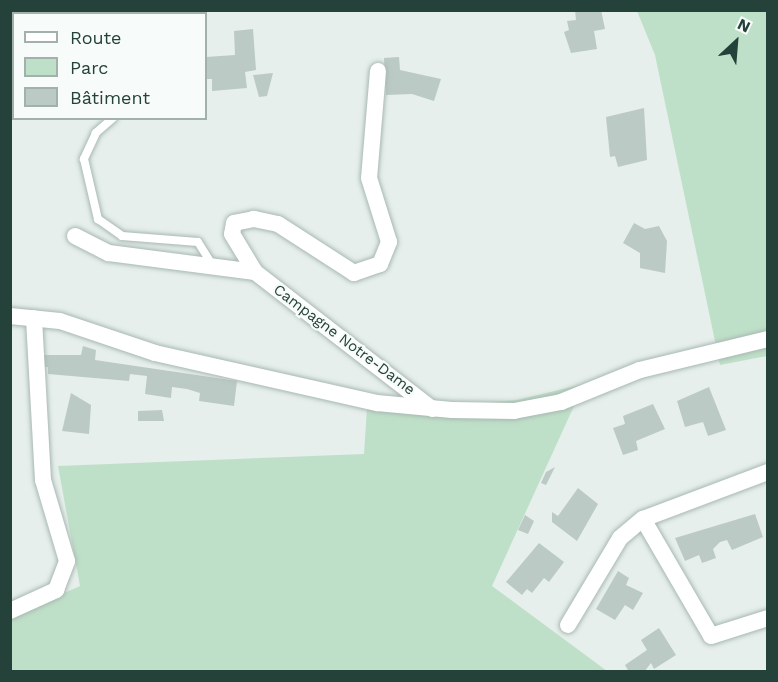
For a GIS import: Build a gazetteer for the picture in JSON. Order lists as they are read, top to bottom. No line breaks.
{"streets":{"street":["Campagne Notre-Dame"]},"legend":["Route","Parc","Bâtiment"],"north":"top right"}
